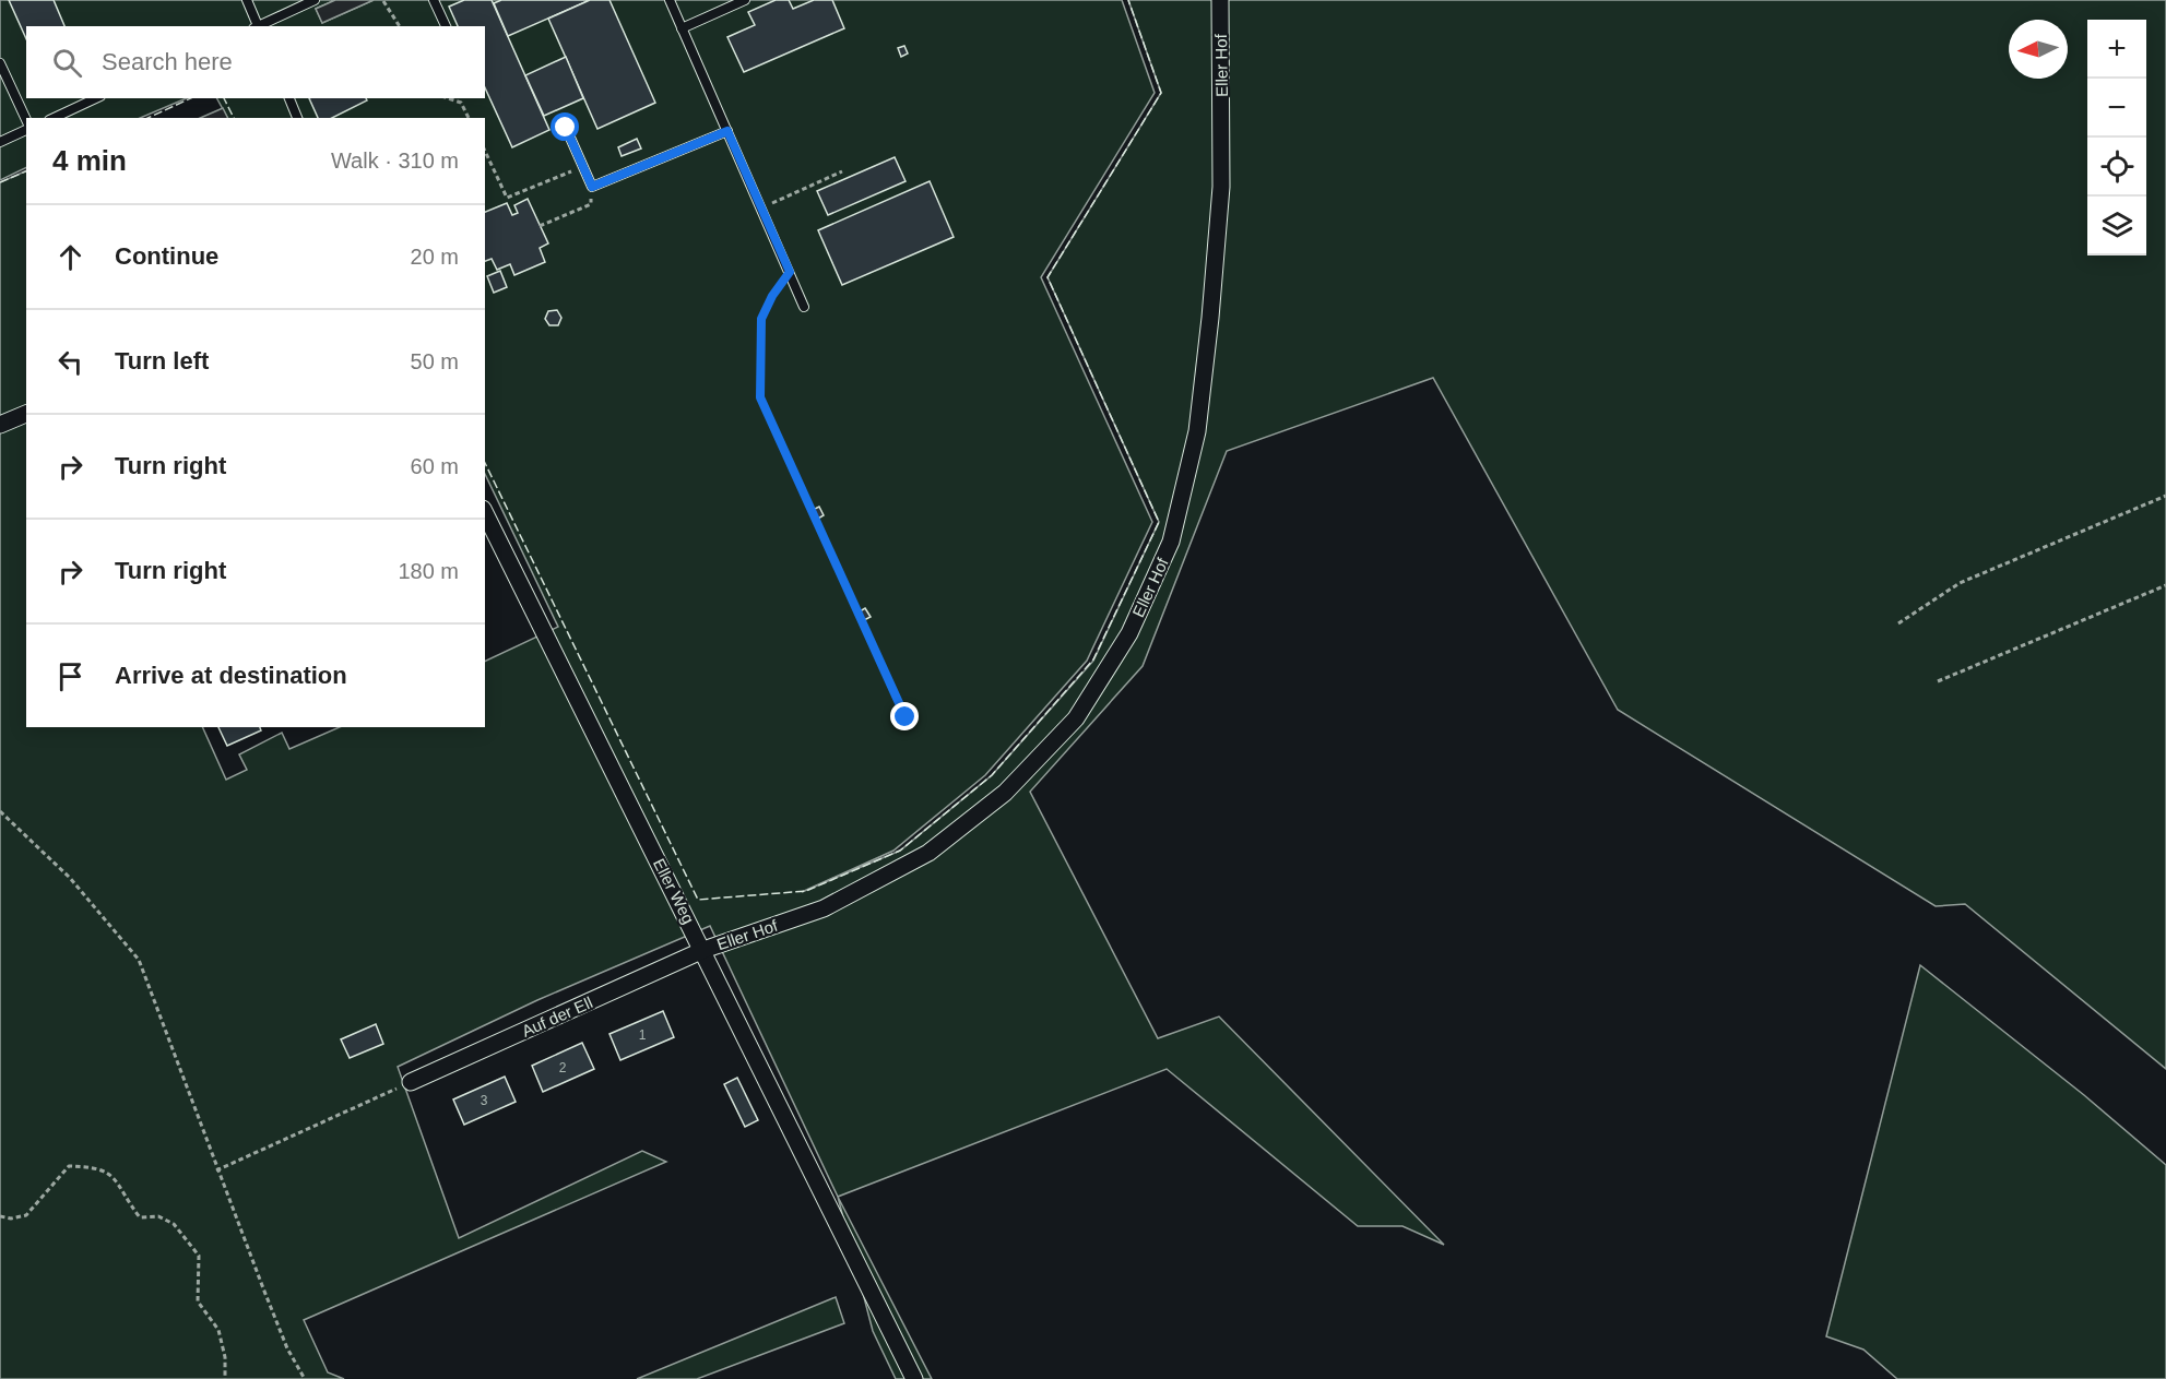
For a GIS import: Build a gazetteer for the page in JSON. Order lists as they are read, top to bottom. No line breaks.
{"streets":{"street":["Eller Hof","Eller Weg","Auf der Ell"]},"crossings":[["Eller Hof","Eller Weg"],["Eller Hof","Auf der Ell"],["Eller Weg","Auf der Ell"]],"house_numbers":["1","2","3"],"north":"left","page":{"map_buttons":["+","−"],"search":"Search here","heading":["4 min","Walk · 310 m"],"list":[["Continue","20 m"],["Turn left","50 m"],["Turn right","60 m"],["Turn right","180 m"],"Arrive at destination"]}}
